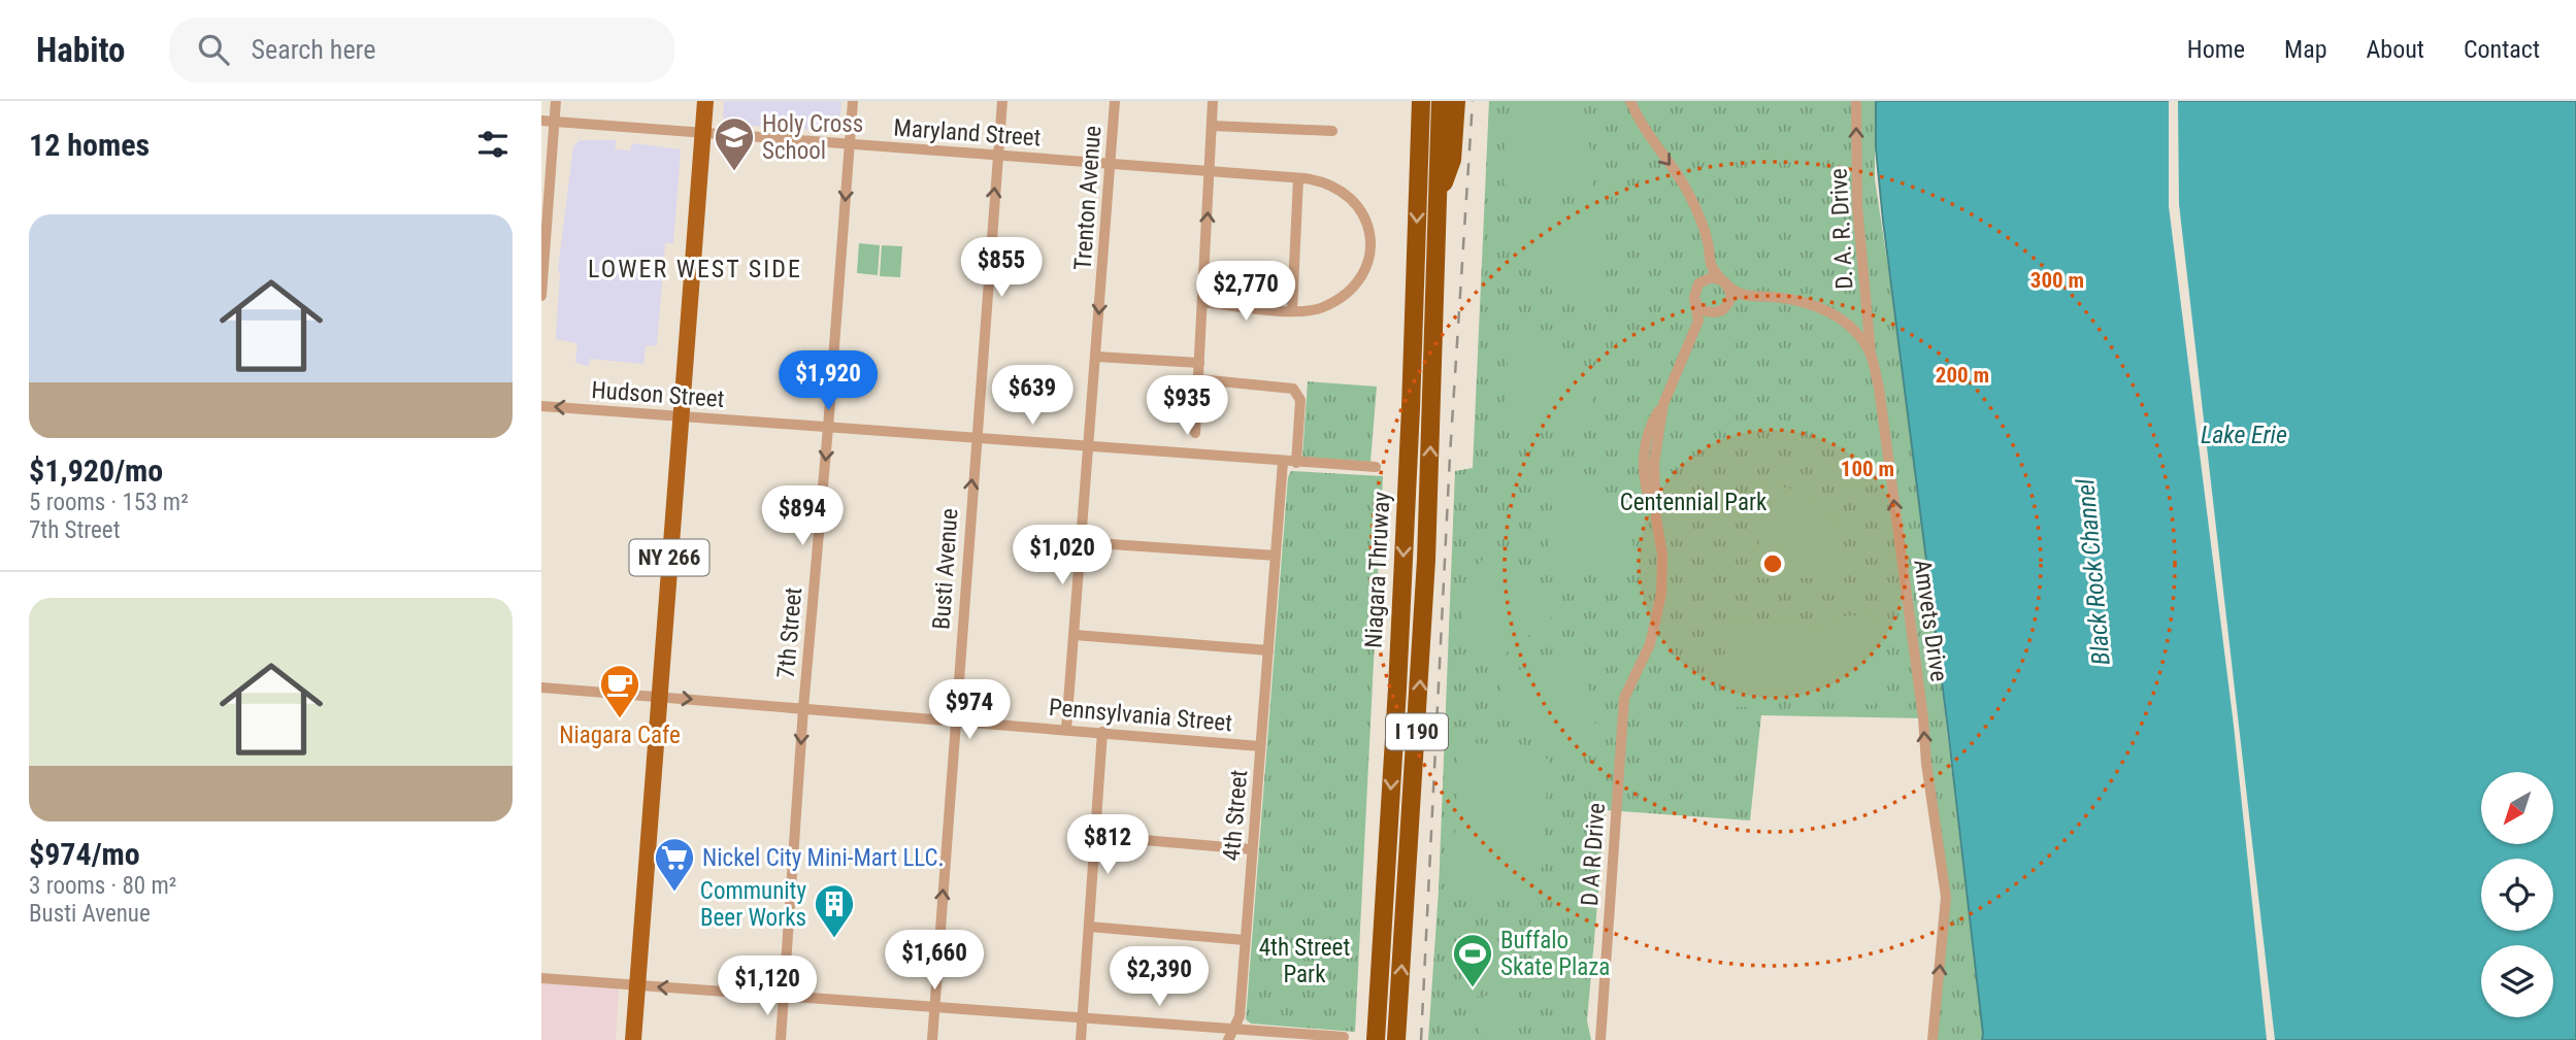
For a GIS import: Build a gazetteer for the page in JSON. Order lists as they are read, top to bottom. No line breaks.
{"streets":{"highway":["Niagara Thruway","I 190"],"main road":["NY 266"],"street":["Maryland Street","Trenton Avenue","D. A. R. Drive","Hudson Street","Busti Avenue","Amvets Drive","7th Street","Pennsylvania Street","4th Street","D A R Drive"]},"crossings":[["Maryland Street","Trenton Avenue"],["Maryland Street","NY 266"],["Maryland Street","Busti Avenue"],["Maryland Street","7th Street"],["Trenton Avenue","Hudson Street"],["Trenton Avenue","Pennsylvania Street"],["D. A. R. Drive","Amvets Drive"],["Hudson Street","NY 266"],["Hudson Street","Busti Avenue"],["Hudson Street","7th Street"],["Hudson Street","4th Street"],["NY 266","Pennsylvania Street"],["Busti Avenue","Pennsylvania Street"],["7th Street","Pennsylvania Street"],["Pennsylvania Street","4th Street"]],"one_way":["D. A. R. Drive","Busti Avenue","Amvets Drive","7th Street"],"districts":["LOWER WEST SIDE"],"water":["Lake Erie","Black Rock Channel"],"parks":["Centennial Park","4th Street Park"],"places":{"school or university":["Holy Cross School"],"cafe":["Niagara Cafe"],"supermarket":["Nickel City Mini-Mart LLC."],"building":["Community Beer Works"],"sports":["Buffalo Skate Plaza"]},"north":"bottom left","page":{"header":"Habito","search":"Search here","nav":["Home","Map","About","Contact"],"heading":"12 homes","list":[{"name":"$1,920/mo","note":"5 rooms · 153 m² · 7th Street"},{"name":"$974/mo","note":"3 rooms · 80 m² · Busti Avenue"}],"price":["$855","$2,770","$1,920","$639","$935","$894","$1,020","$974","$812","$1,660","$2,390","$1,120"]},"rings":["300 m","200 m","100 m"]}
